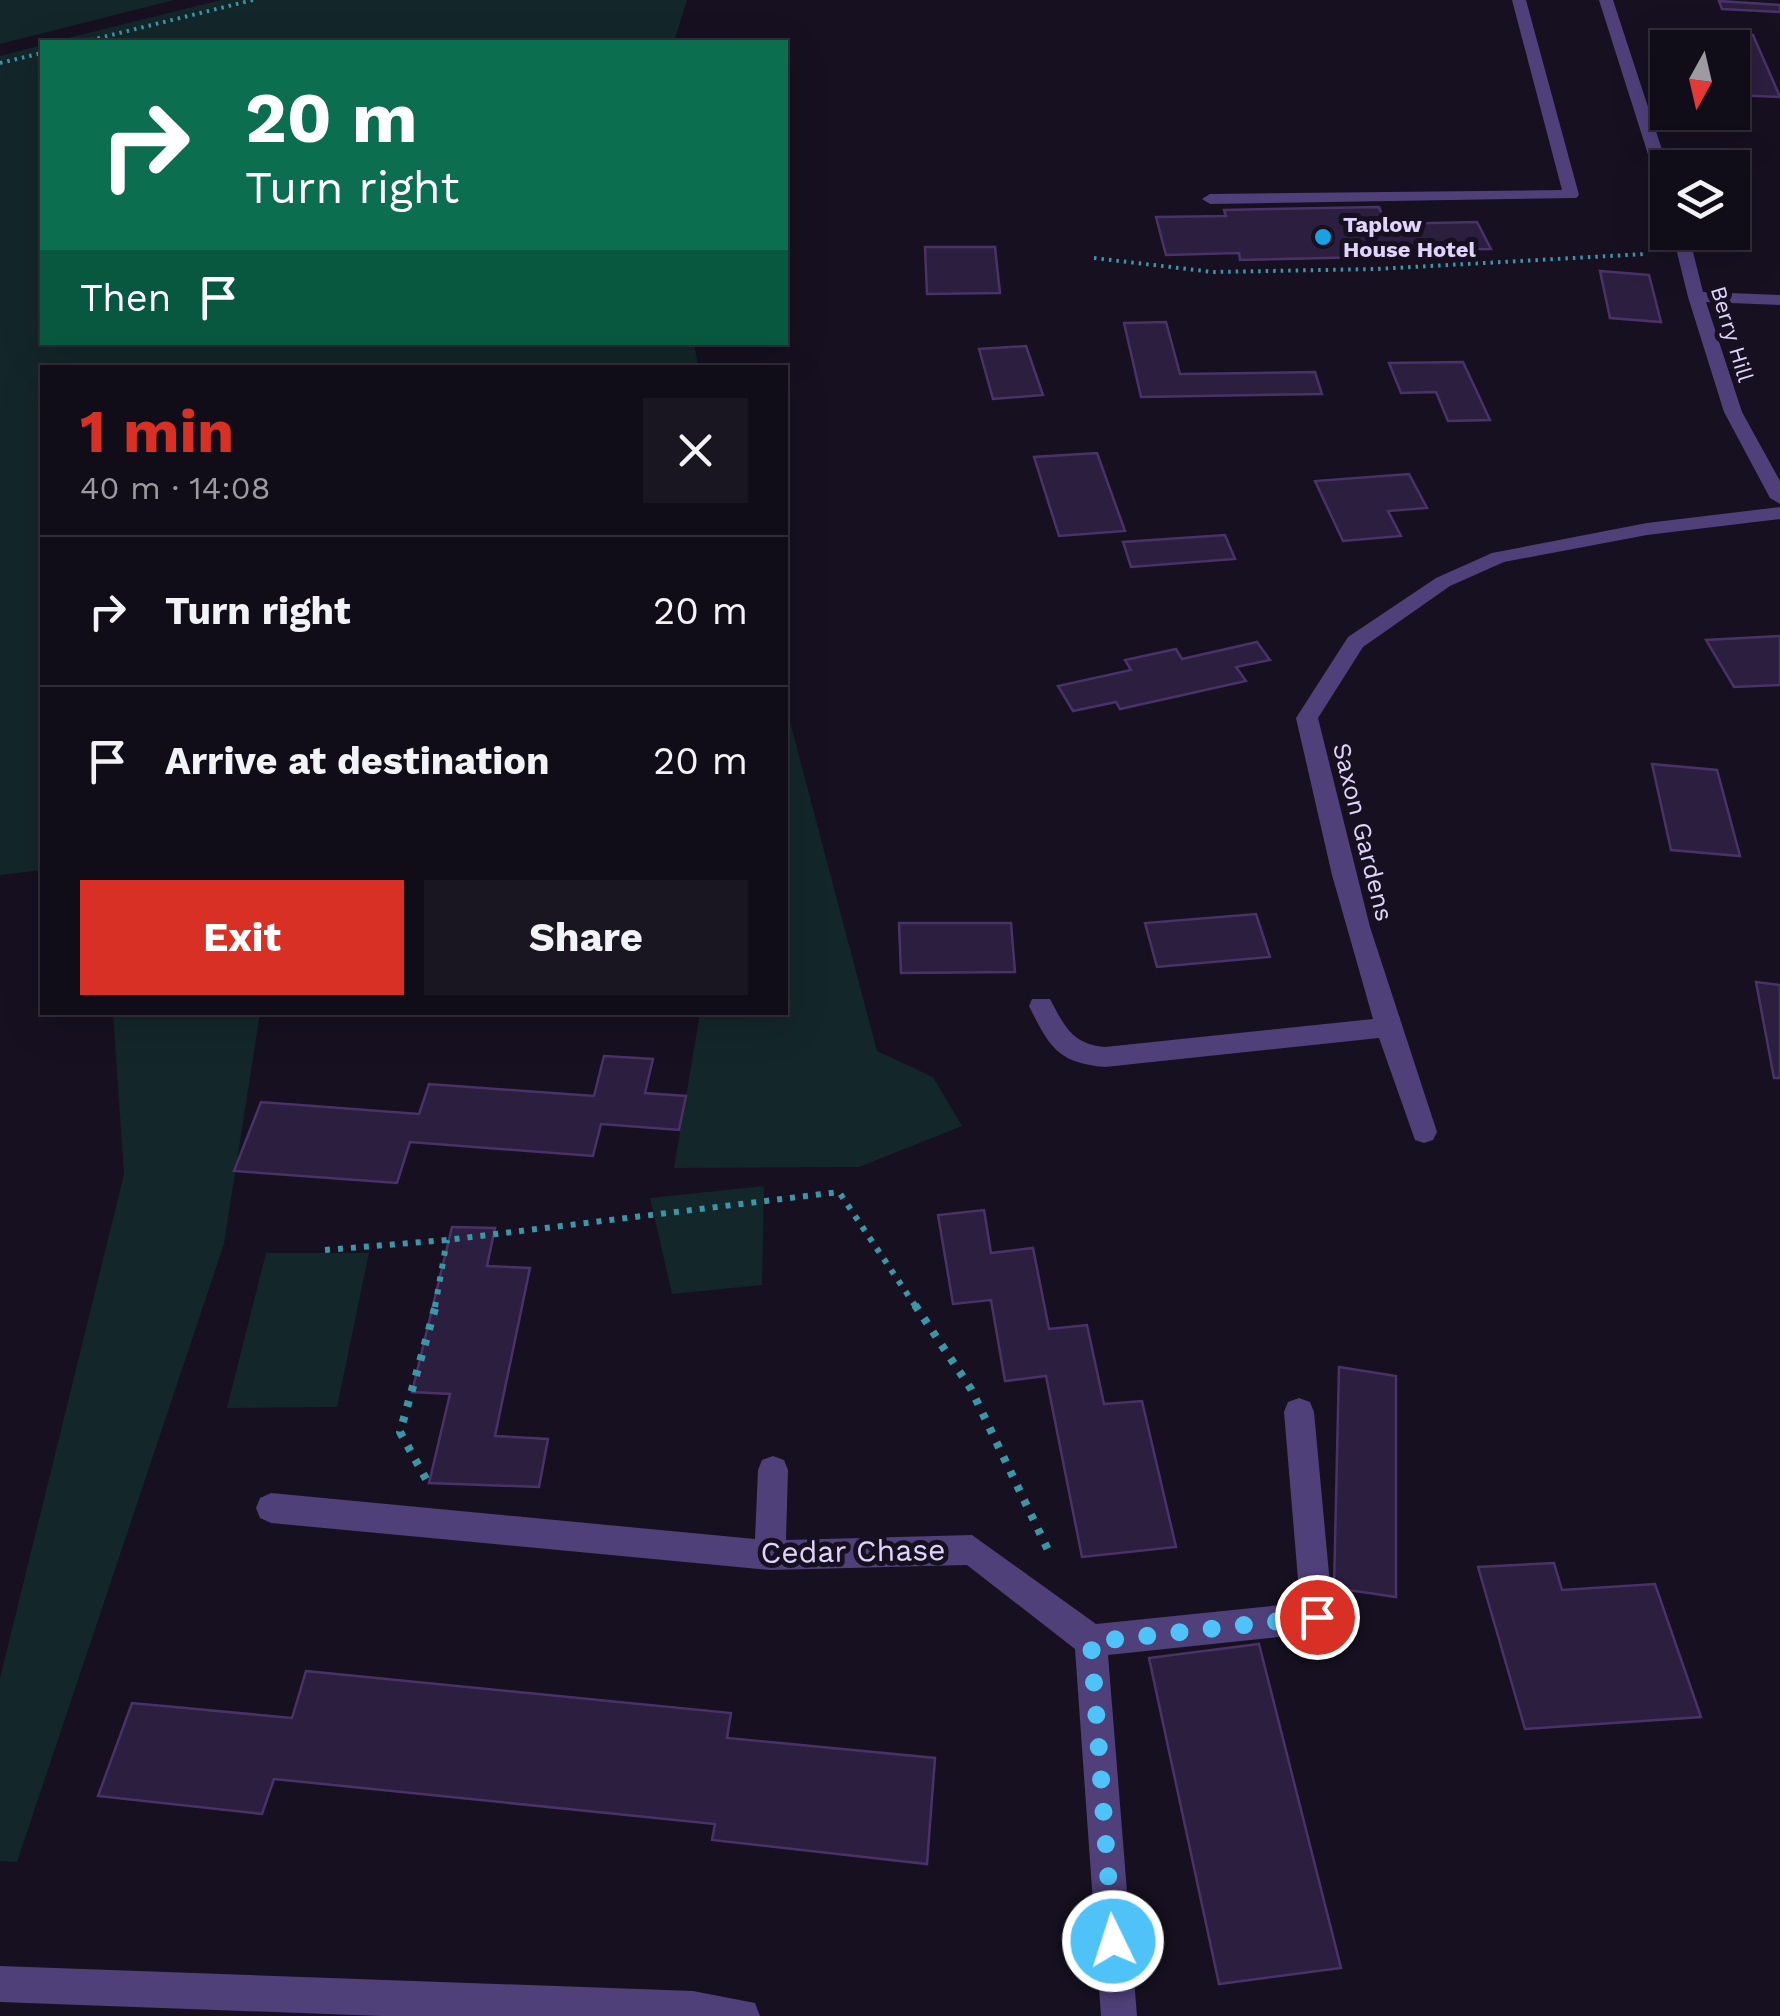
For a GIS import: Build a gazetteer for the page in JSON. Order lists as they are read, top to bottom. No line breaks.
{"streets":{"street":["Berry Hill","Saxon Gardens","Cedar Chase"]},"places":["Taplow House Hotel"],"north":"bottom","page":{"turn":["20 m","Turn right"],"then":"Then","heading":["1 min","40 m · 14:08"],"list":[{"name":"Turn right","value":"20 m"},{"name":"Arrive at destination","value":"20 m"}],"buttons":["Exit","Share"]}}
